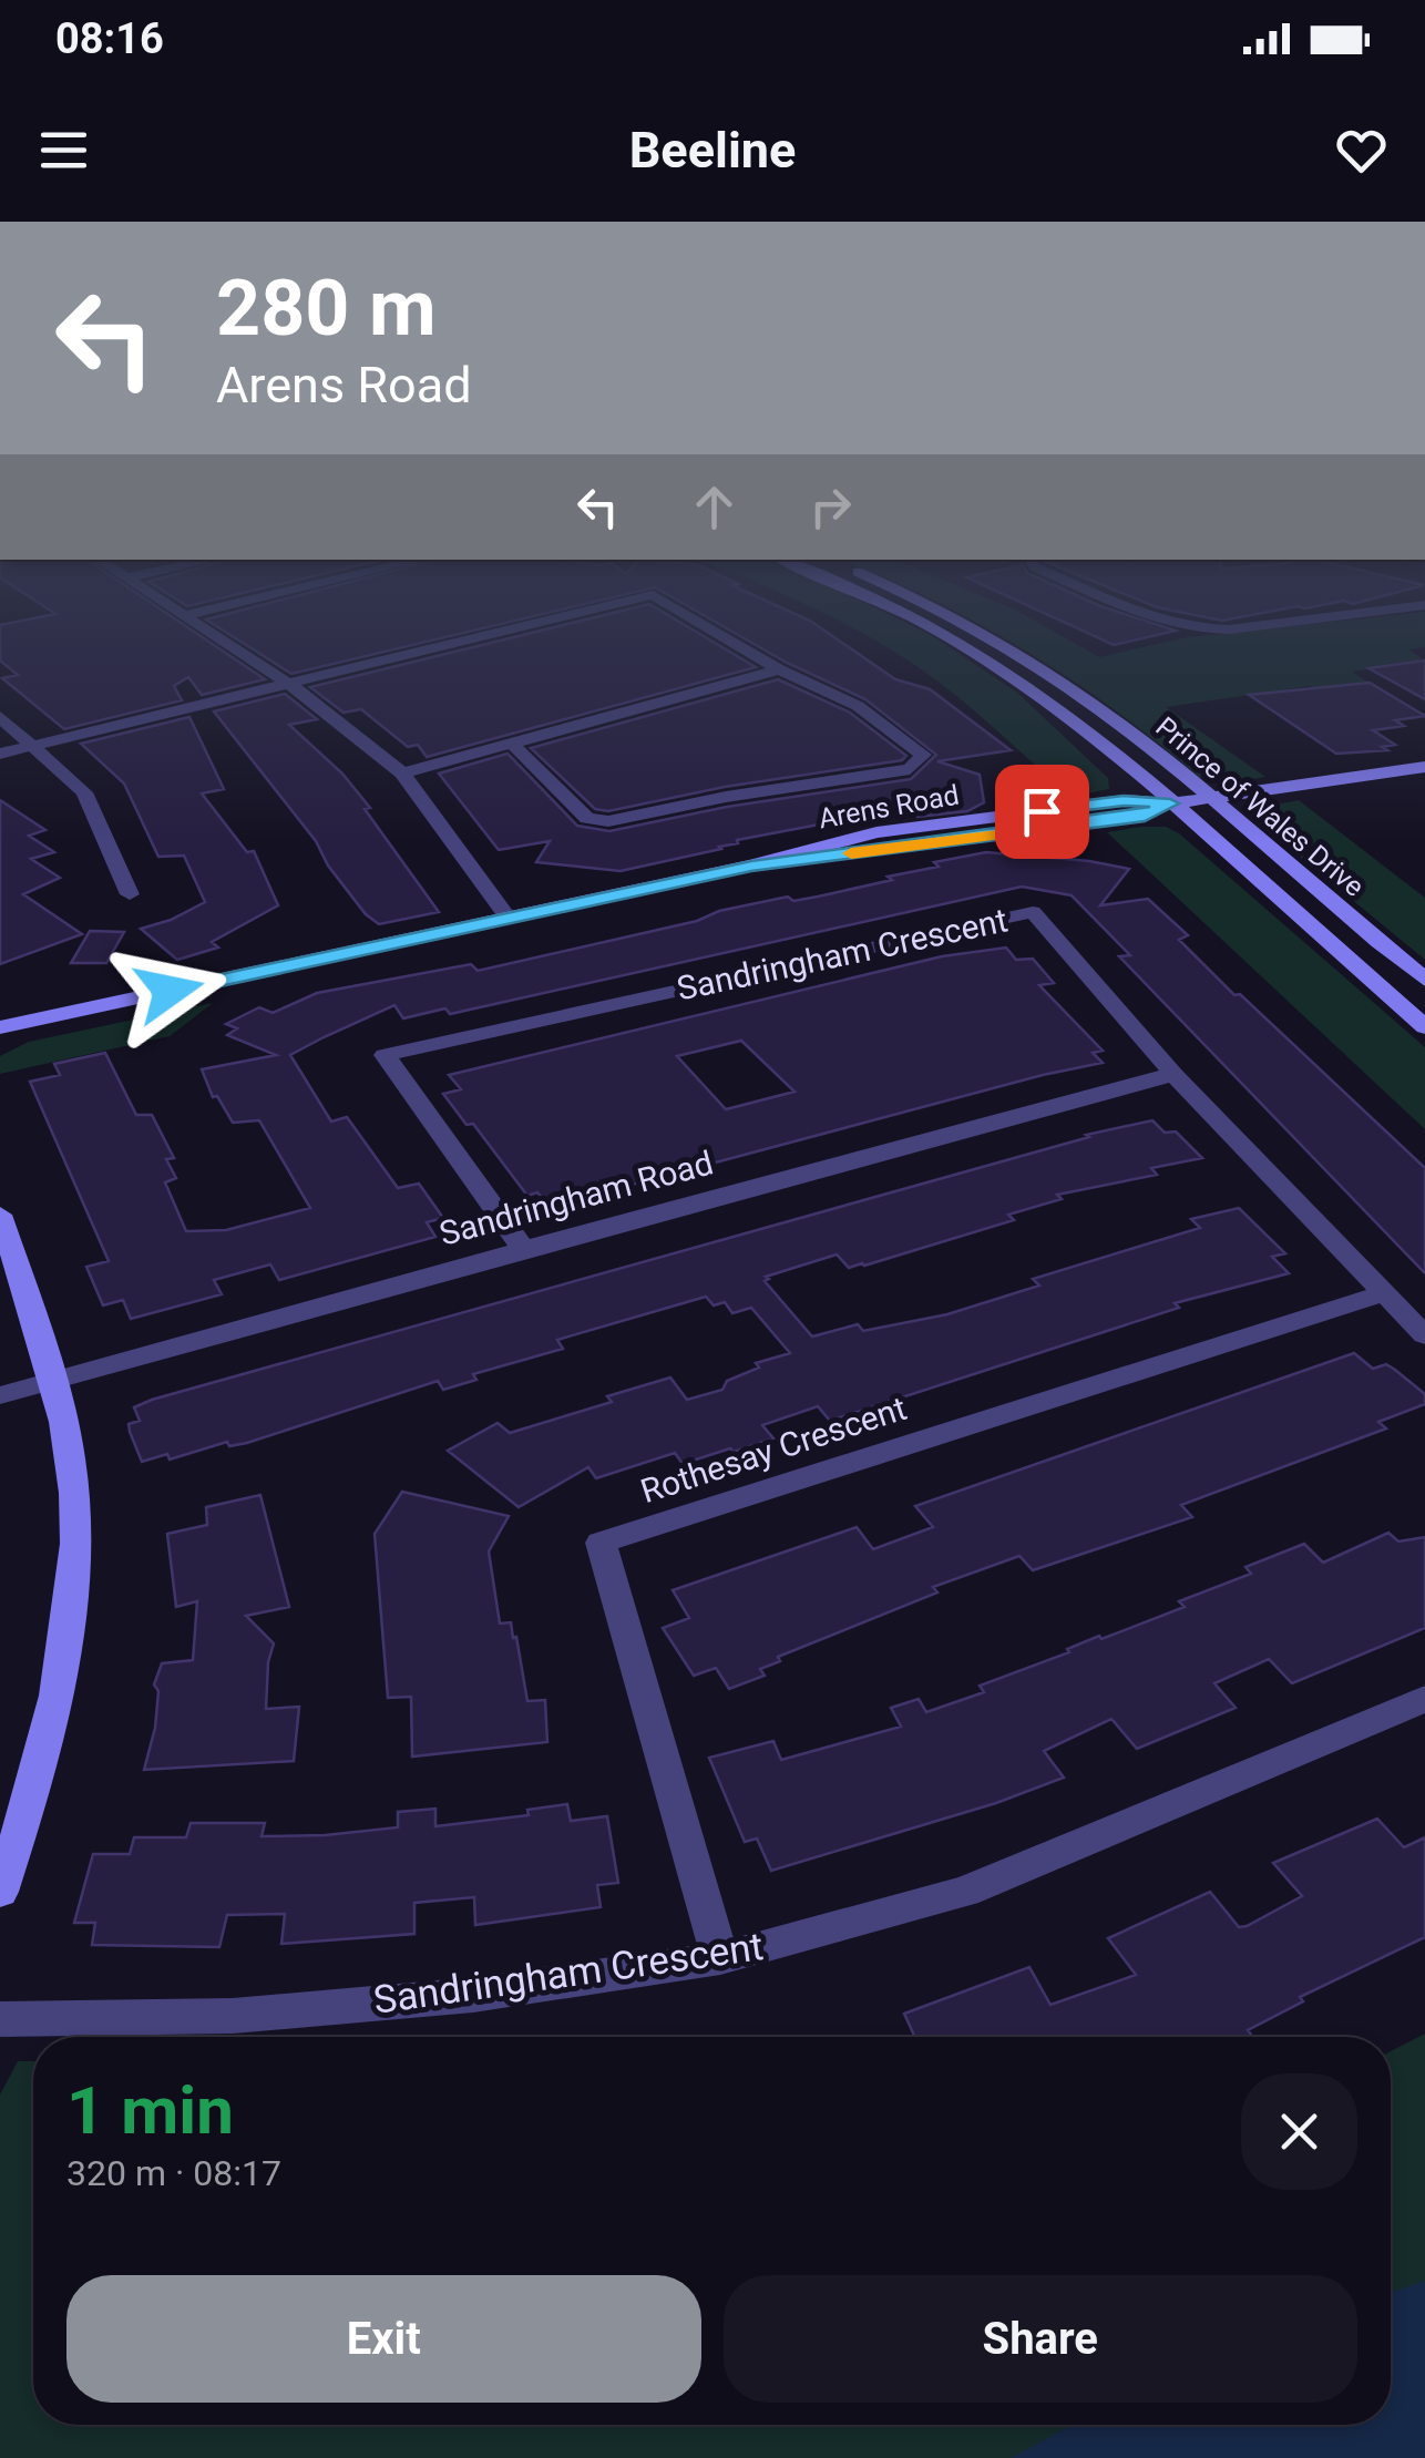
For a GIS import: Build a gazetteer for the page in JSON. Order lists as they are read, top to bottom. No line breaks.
{"streets":{"main road":["Arens Road","Prince of Wales Drive"],"street":["Sandringham Crescent","Sandringham Road","Rothesay Crescent"]},"crossings":[["Arens Road","Prince of Wales Drive"],["Sandringham Crescent","Sandringham Road"],["Sandringham Crescent","Rothesay Crescent"]],"page":{"status":"08:16","header":"Beeline","turn":["280 m","Arens Road"],"heading":["1 min","320 m · 08:17"],"buttons":["Exit","Share"]}}
